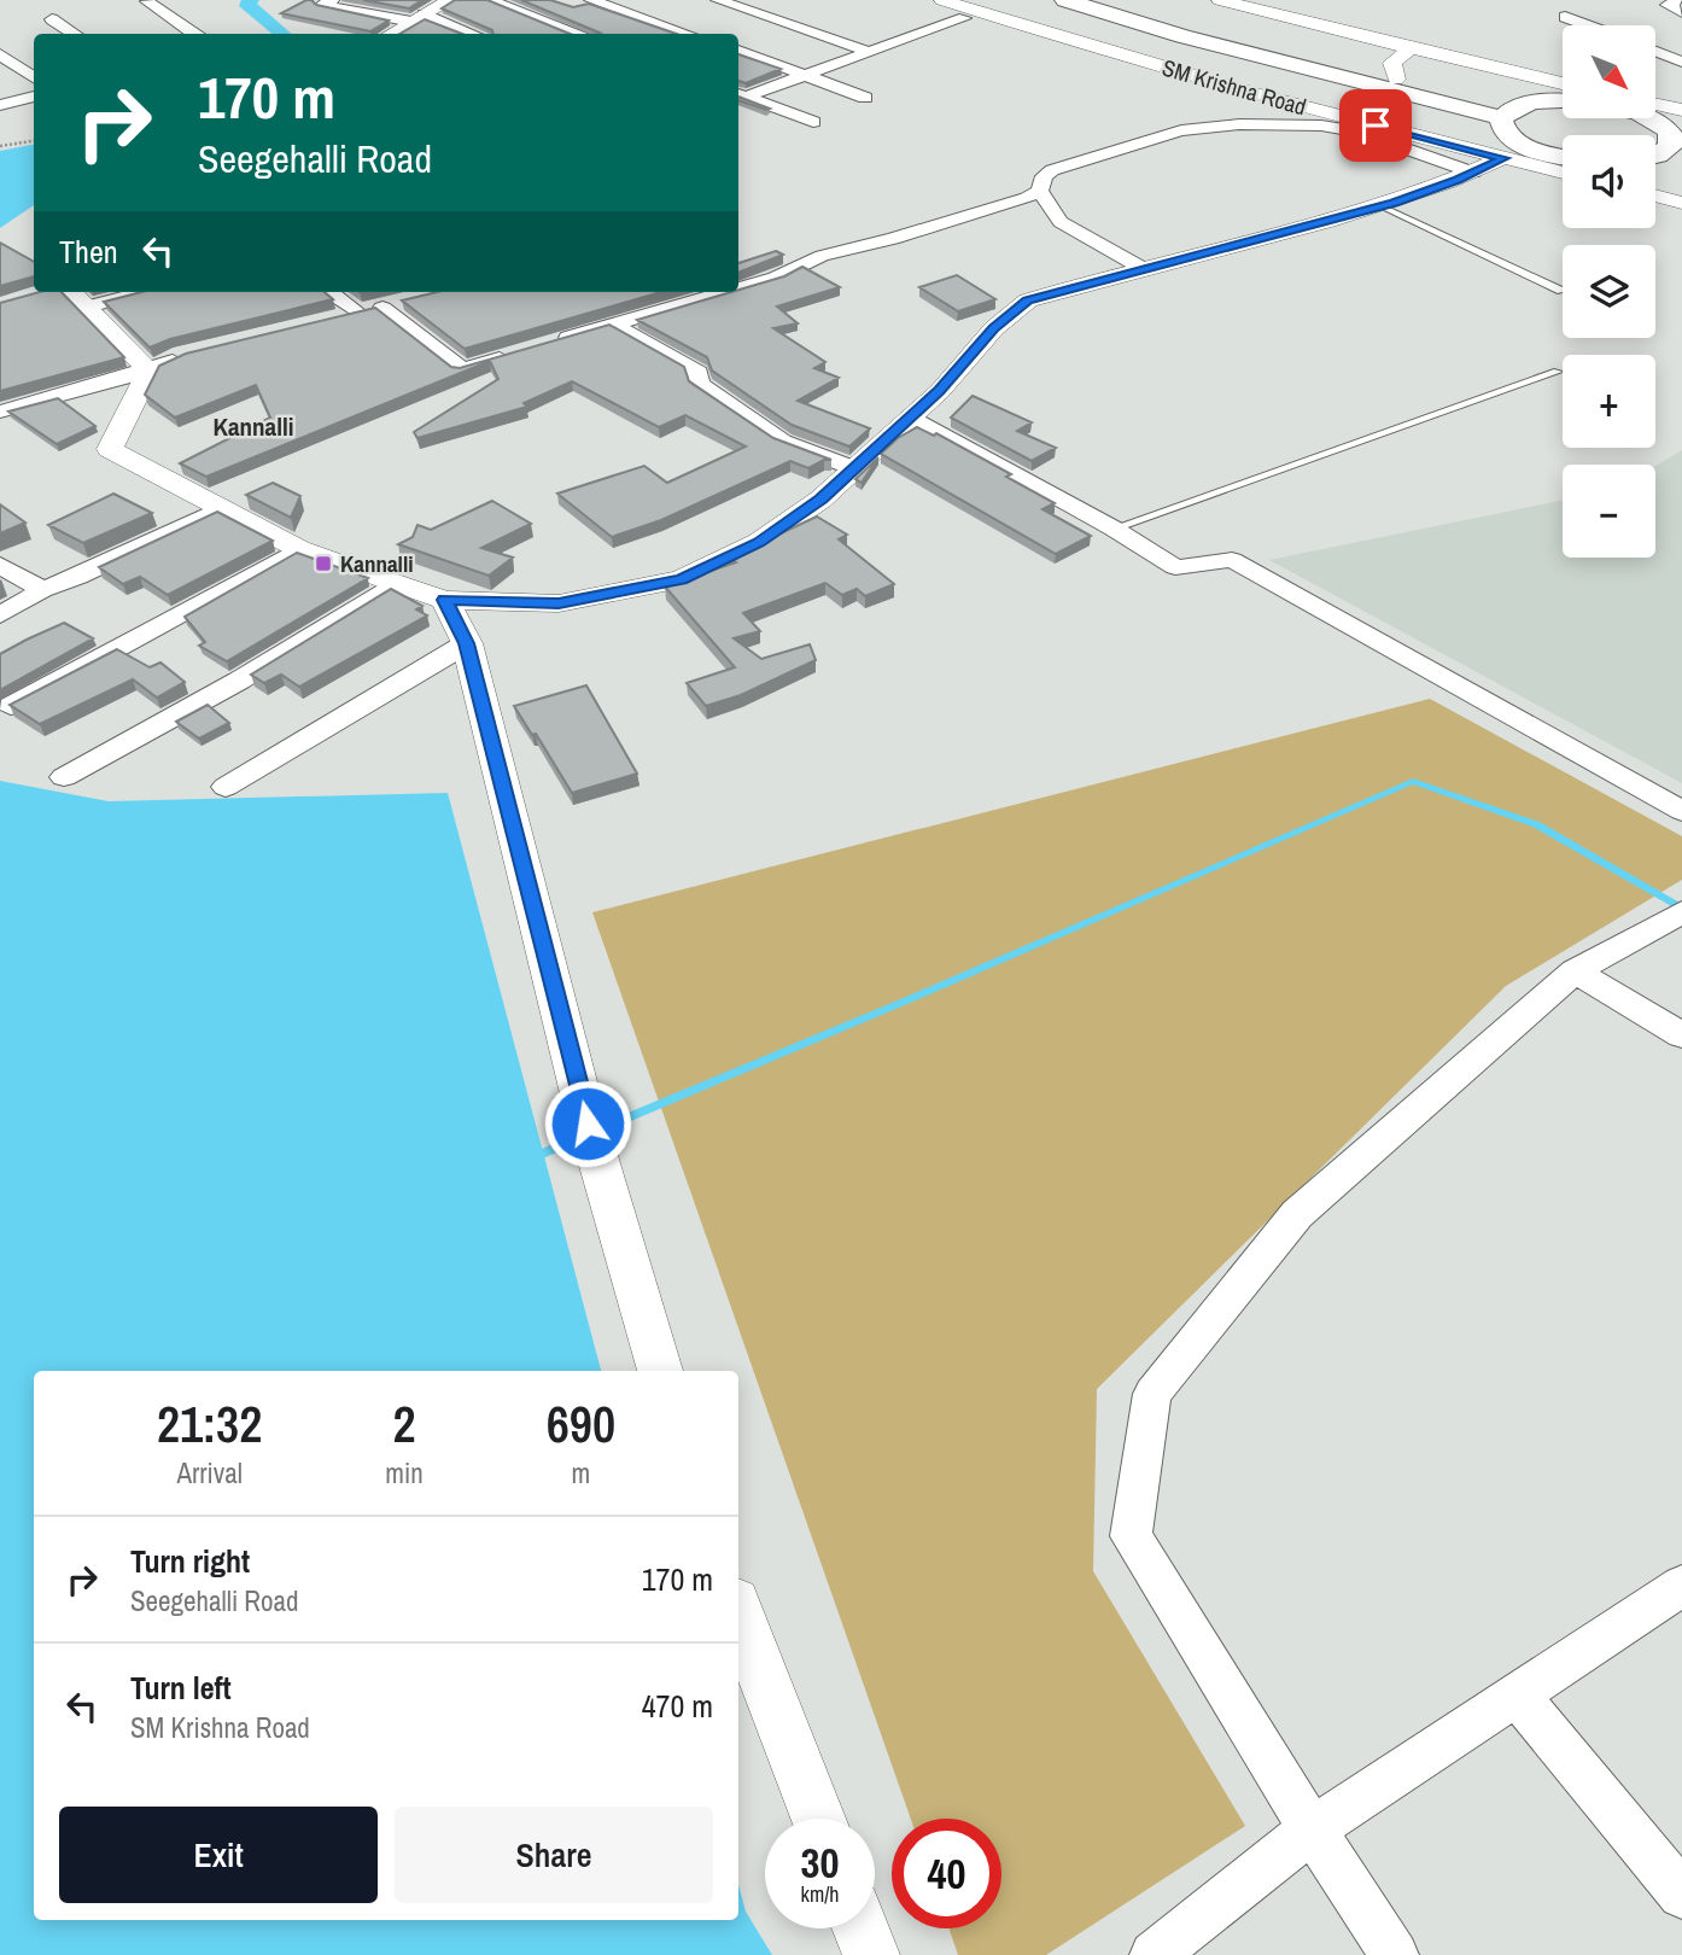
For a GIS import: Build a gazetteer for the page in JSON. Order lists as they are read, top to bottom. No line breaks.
{"streets":{"highway":["SM Krishna Road"]},"districts":["Kannalli"],"places":{"transit":["Kannalli"]},"north":"bottom right","page":{"map_buttons":["+","−"],"turn":["170 m","Seegehalli Road"],"then":"Then","eta":["21:32","Arrival","2","min","690","m"],"list":[{"name":"Turn right","note":"Seegehalli Road","value":"170 m"},{"name":"Turn left","note":"SM Krishna Road","value":"470 m"}],"buttons":["Exit","Share"],"speed":"30 km/h","limit":"40"}}
